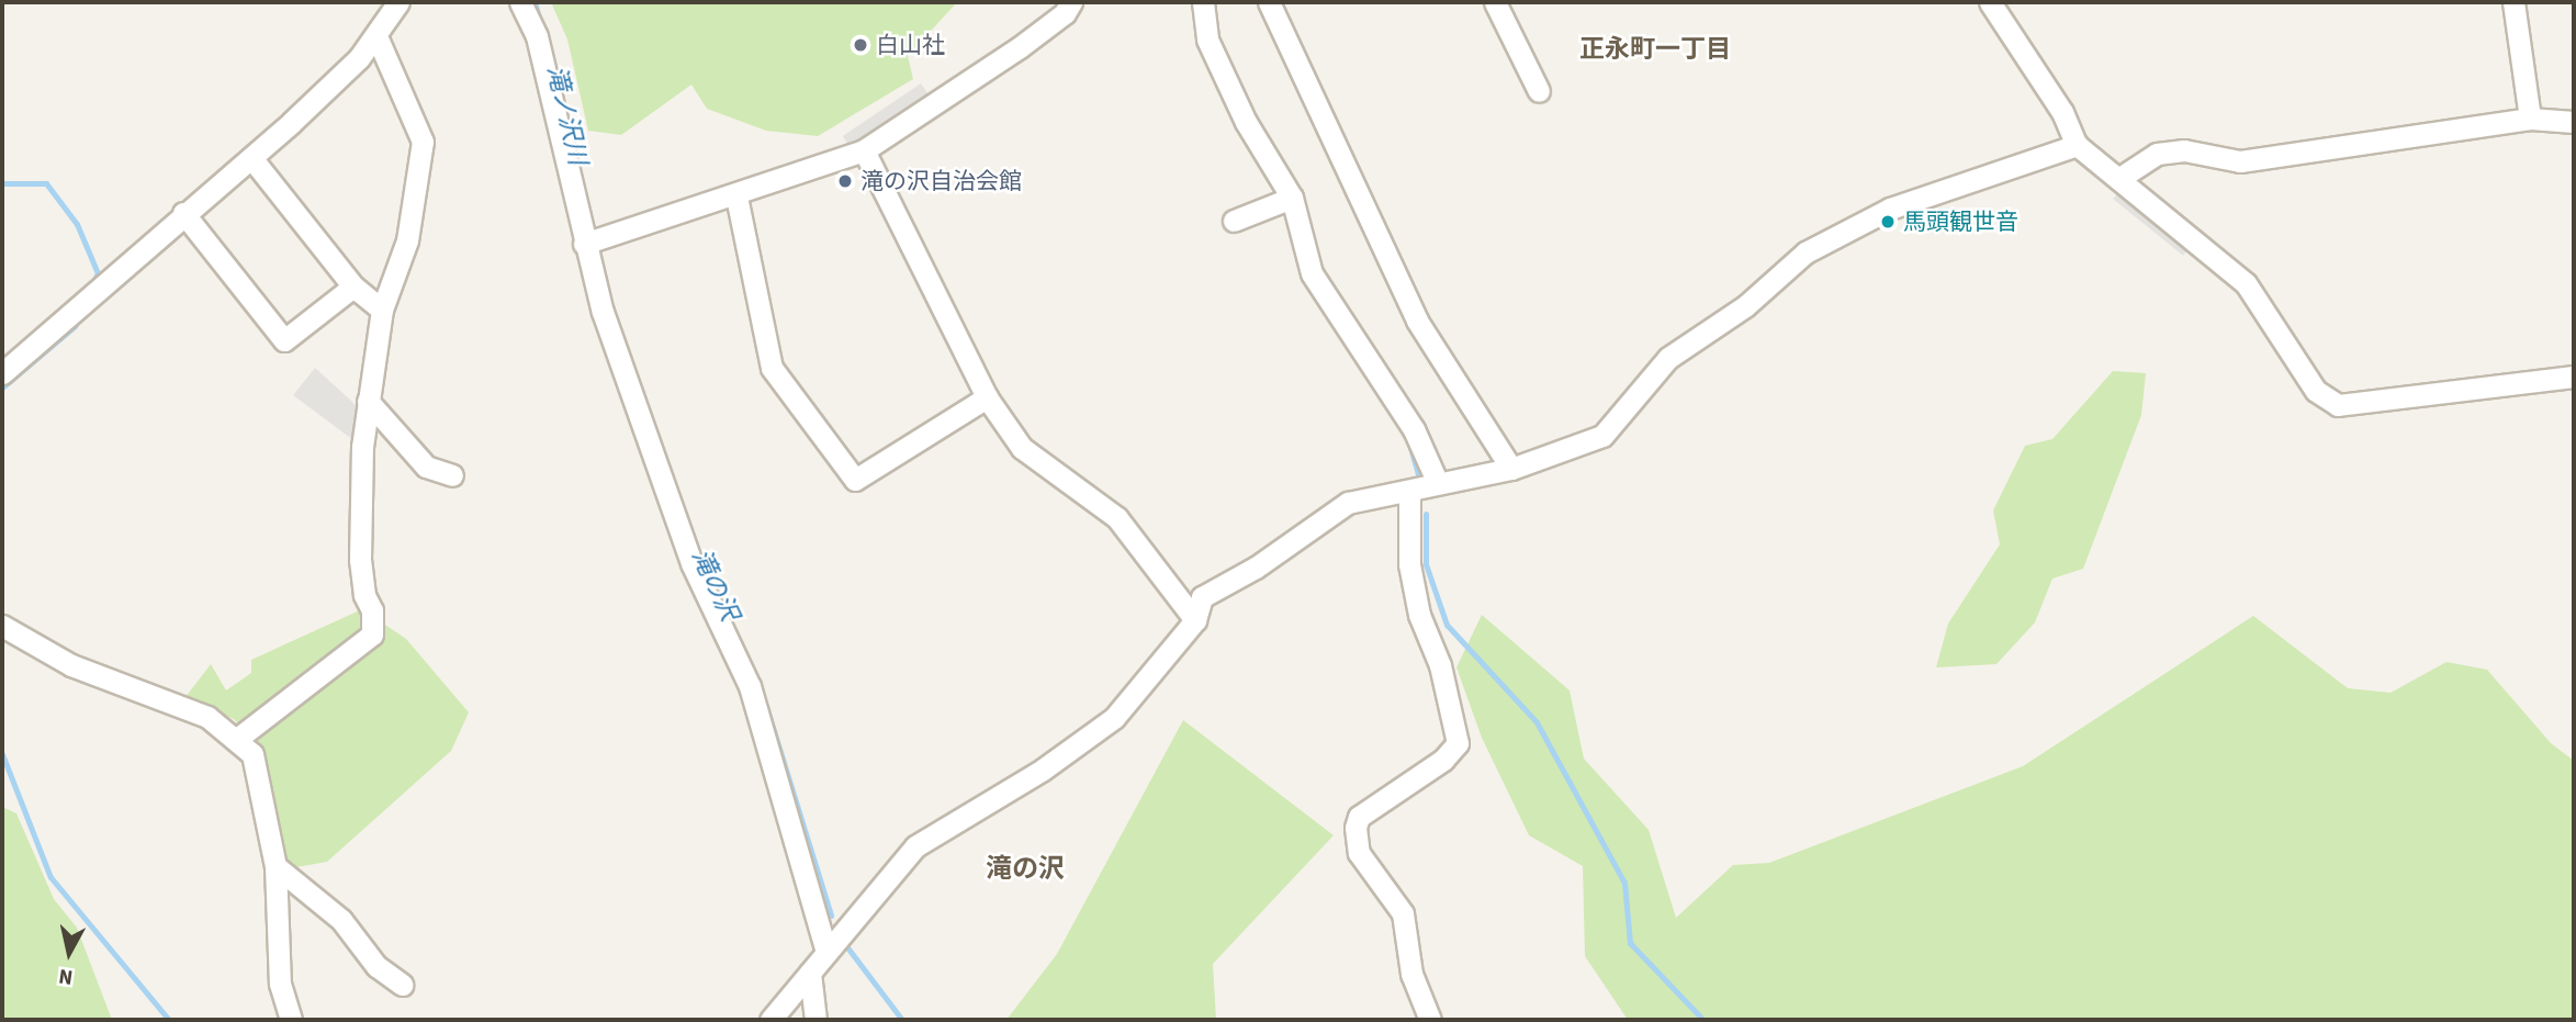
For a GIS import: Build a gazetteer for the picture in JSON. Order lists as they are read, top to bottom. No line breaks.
{"districts":["正永町一丁目","滝の沢"],"water":["滝ノ沢川","滝の沢"],"places":["白山社","滝の沢自治会館","馬頭観世音"],"north":"bottom"}
